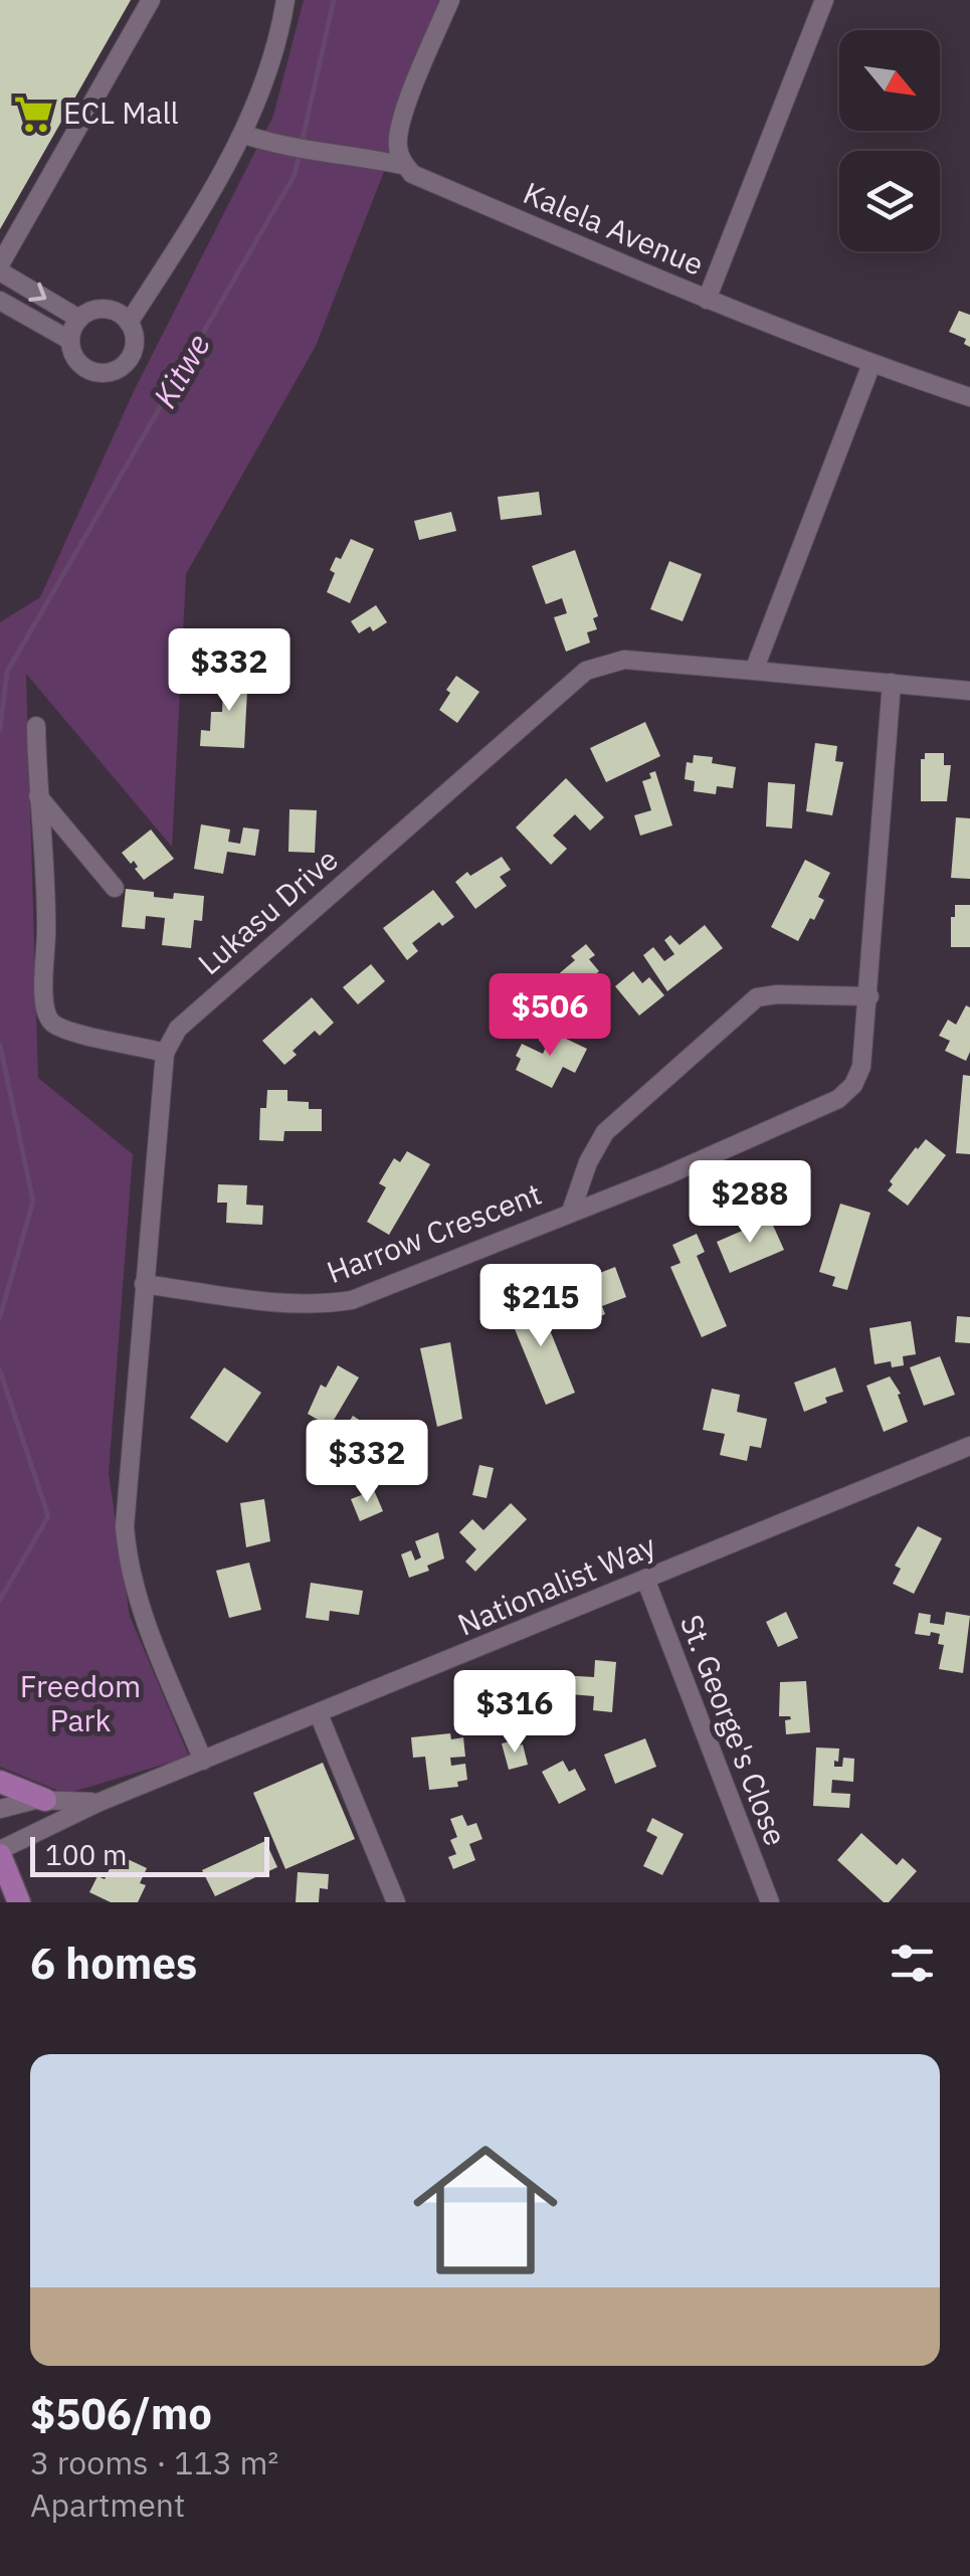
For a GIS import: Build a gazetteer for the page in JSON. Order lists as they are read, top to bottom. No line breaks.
{"streets":{"street":["Kalela Avenue","Lukasu Drive","Harrow Crescent","Nationalist Way","St. George's Close"]},"crossings":[["Lukasu Drive","Harrow Crescent"],["Nationalist Way","St. George's Close"]],"water":["Kitwe"],"parks":["Freedom Park"],"places":{"supermarket":["ECL Mall"]},"scale_bar":"100 m","north":"bottom right","page":{"price":["$332","$506","$288","$215","$332","$316"],"scale":"100 m","heading":"6 homes","list":[{"name":"$506/mo","note":"3 rooms · 113 m² · Apartment"}]}}
